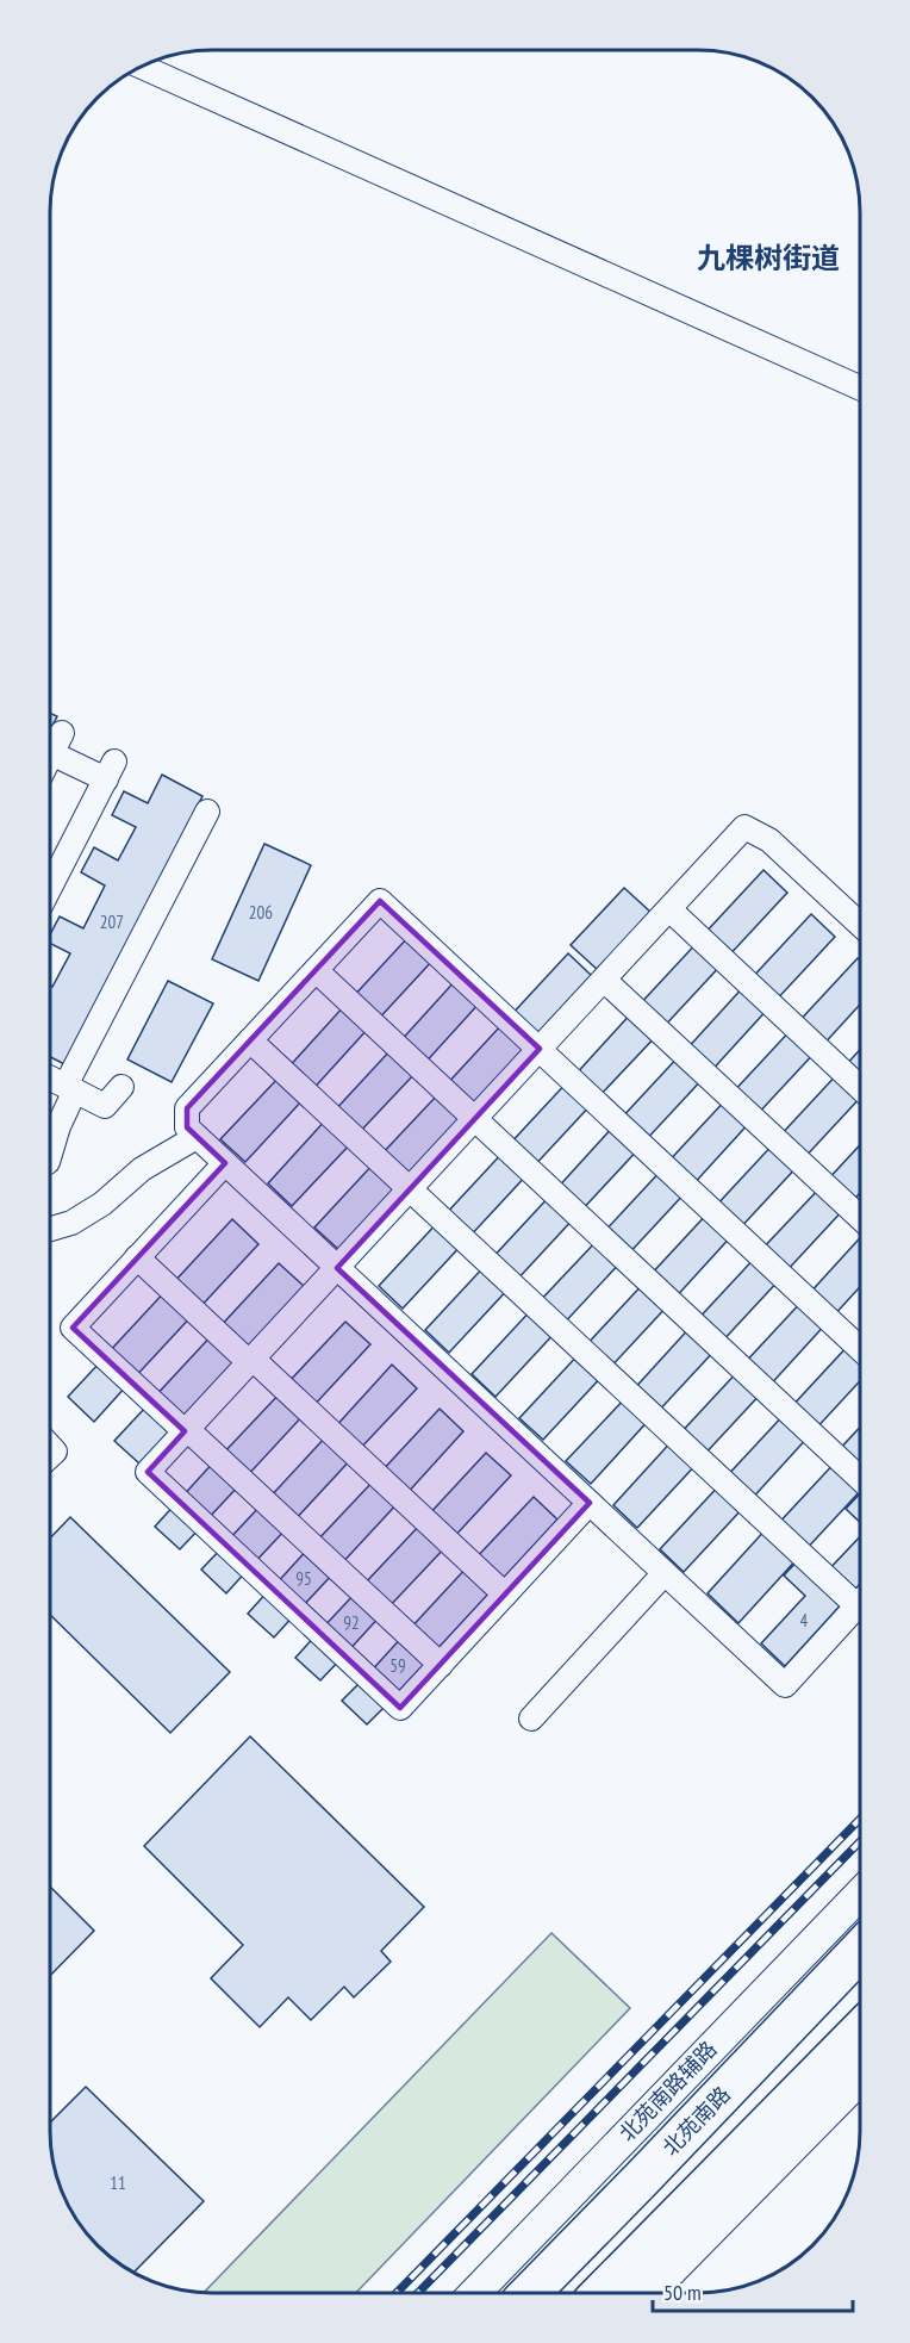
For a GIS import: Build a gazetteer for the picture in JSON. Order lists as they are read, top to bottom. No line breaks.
{"streets":{"highway":["北苑南路"],"street":["北苑南路辅路"]},"districts":["九棵树街道"],"house_numbers":["206","207","95","4","92","59","11"],"scale_bar":"50 m"}
